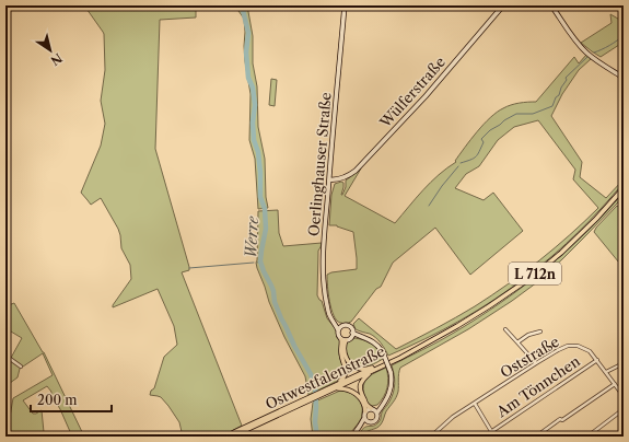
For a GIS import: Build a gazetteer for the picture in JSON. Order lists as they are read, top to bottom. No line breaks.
{"streets":{"main road":["Wülferstraße","Oerlinghauser Straße","L 712n","Ostwestfalenstraße"],"street":["Oststraße","Am Tönnchen"]},"crossings":[["Wülferstraße","Oerlinghauser Straße"],["Oerlinghauser Straße","L 712n"],["L 712n","Ostwestfalenstraße"],["Oststraße","Am Tönnchen"]],"water":["Werre"],"scale_bar":"200 m","north":"bottom right"}
